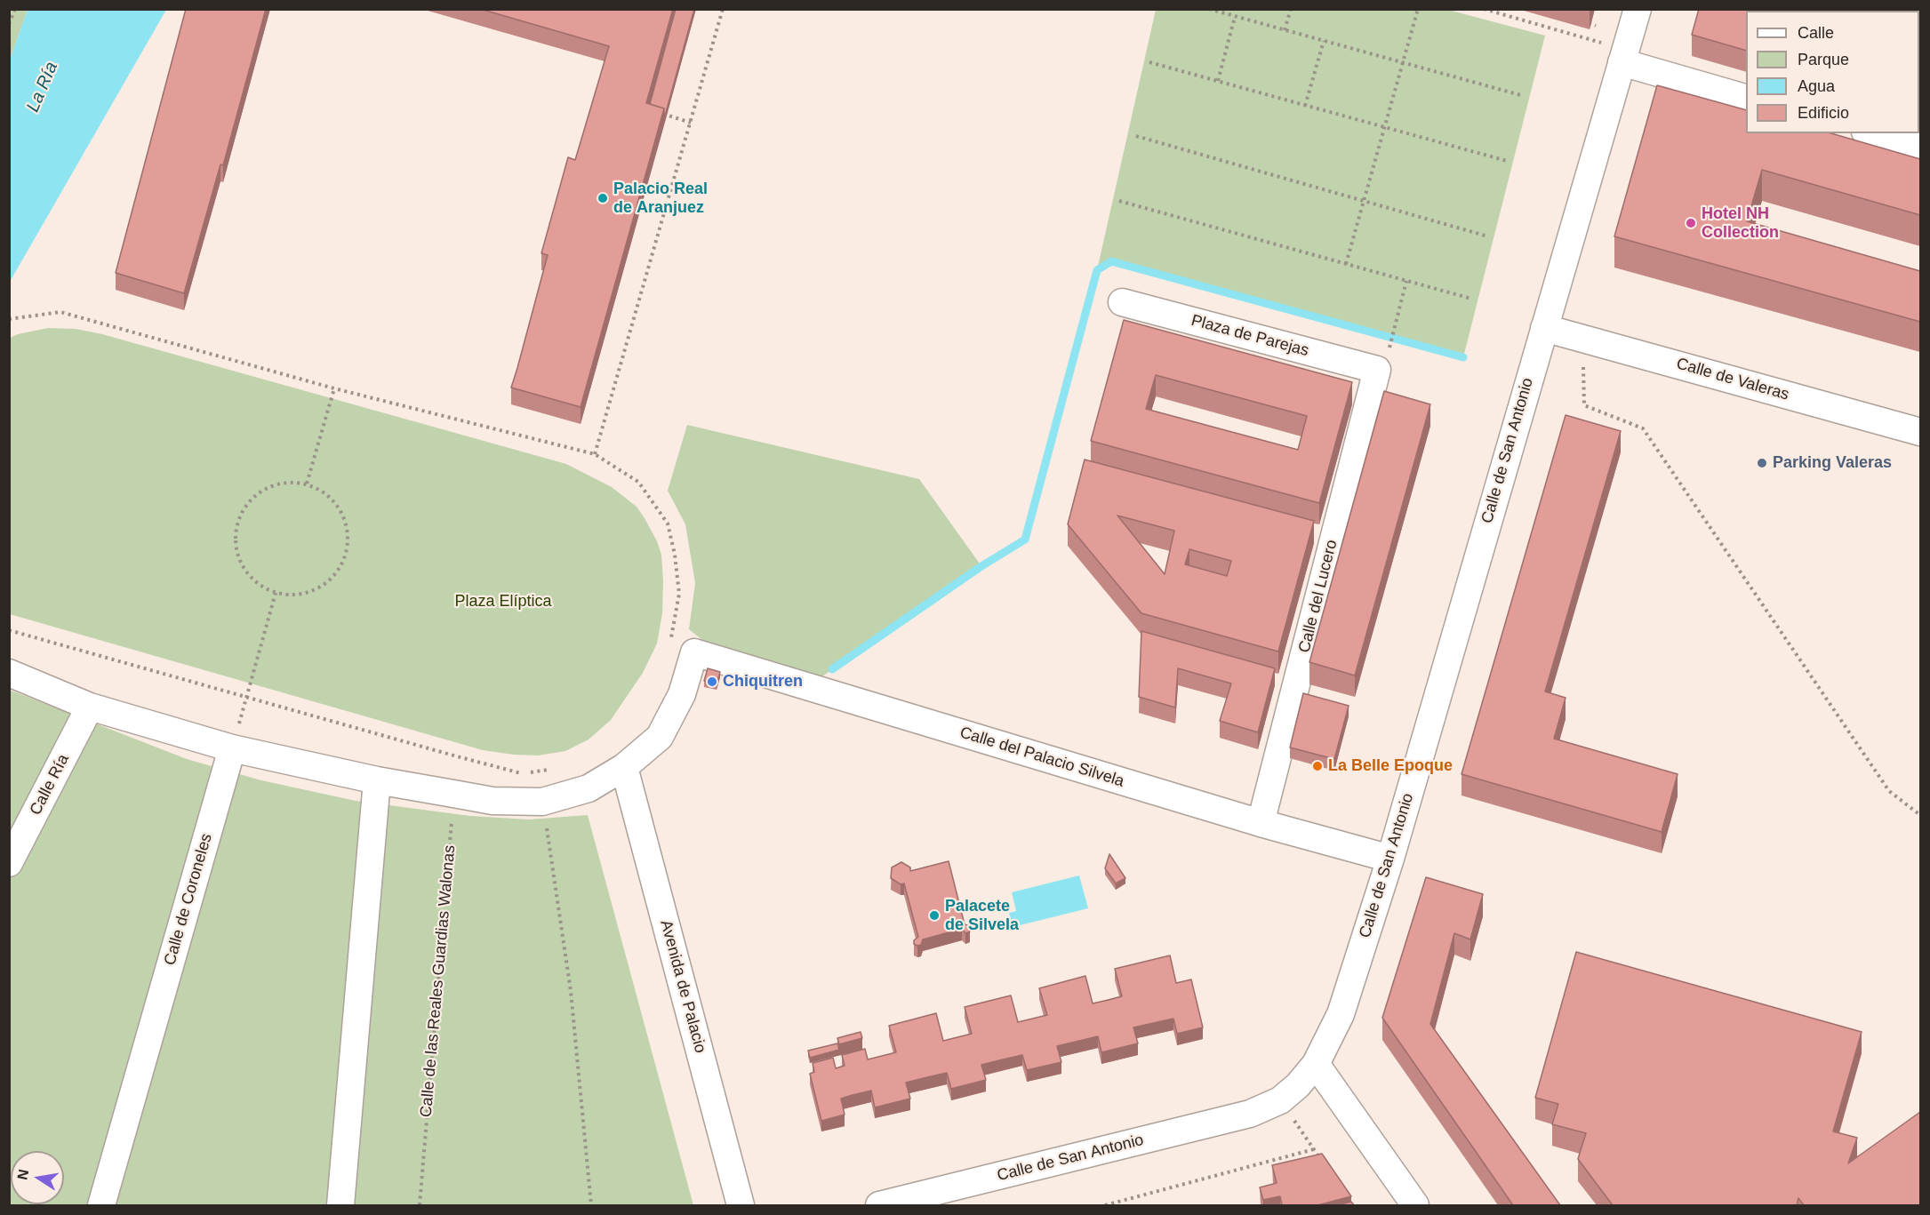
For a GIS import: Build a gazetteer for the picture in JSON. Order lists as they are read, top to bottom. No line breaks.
{"streets":{"street":["Plaza de Parejas","Calle de Valeras","Calle de San Antonio","Calle del Lucero","Calle del Palacio Silvela","Calle Ría","Calle de Coroneles","Avenida de Palacio"],"path":["Calle de las Reales Guardias Walonas"]},"crossings":[["Plaza de Parejas","Calle del Lucero"],["Calle de Valeras","Calle de San Antonio"],["Calle de San Antonio","Calle del Palacio Silvela"],["Calle del Lucero","Calle del Palacio Silvela"]],"water":["La Ría"],"parks":["Plaza Elíptica"],"places":["Palacio Real de Aranjuez","Hotel NH Collection","Parking Valeras","Chiquitren","La Belle Epoque","Palacete de Silvela"],"legend":["Calle","Parque","Agua","Edificio"],"north":"left"}
